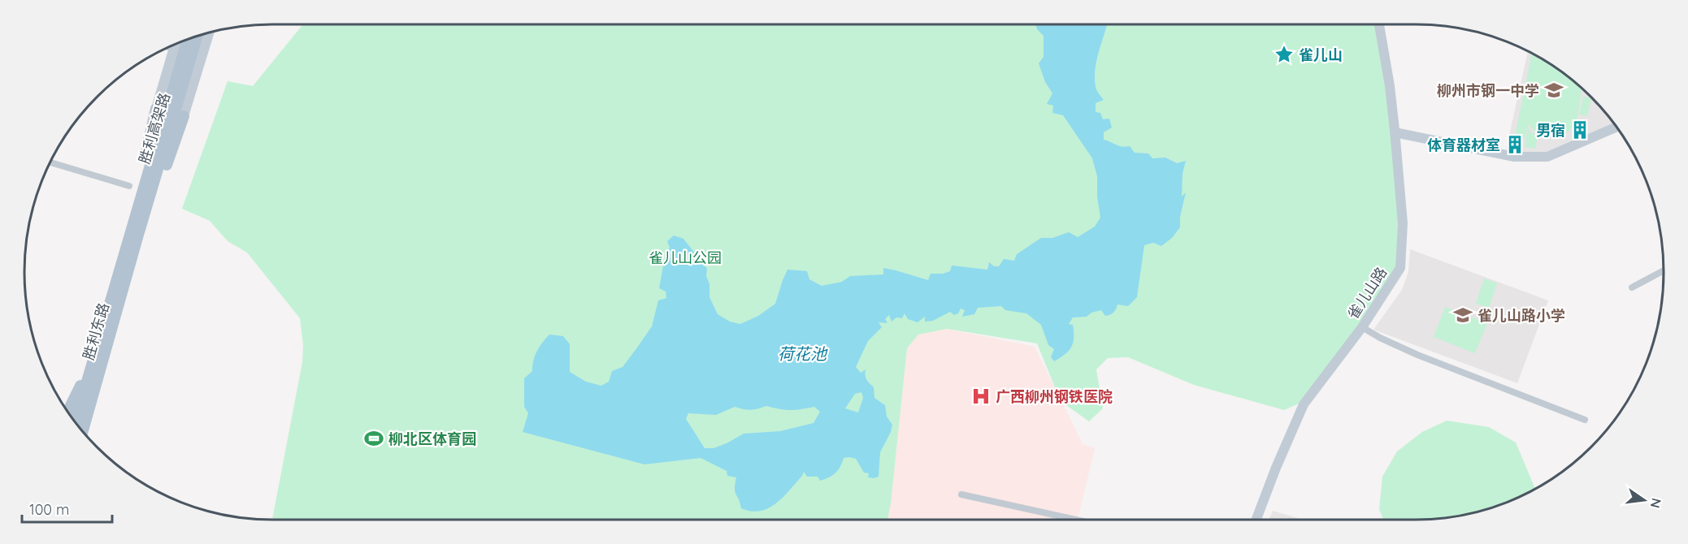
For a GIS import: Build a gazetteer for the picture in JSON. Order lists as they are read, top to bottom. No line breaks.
{"streets":{"main road":["胜利高架路","胜利东路"],"street":["雀儿山路"]},"crossings":[["胜利高架路","胜利东路"]],"water":["荷花池"],"parks":["雀儿山公园"],"places":{"place":["雀儿山"],"school or university":["柳州市钢一中学","雀儿山路小学"],"building":["男宿","体育器材室"],"hospital":["广西柳州钢铁医院"],"sports":["柳北区体育园"]},"scale_bar":"100 m","north":"right"}
